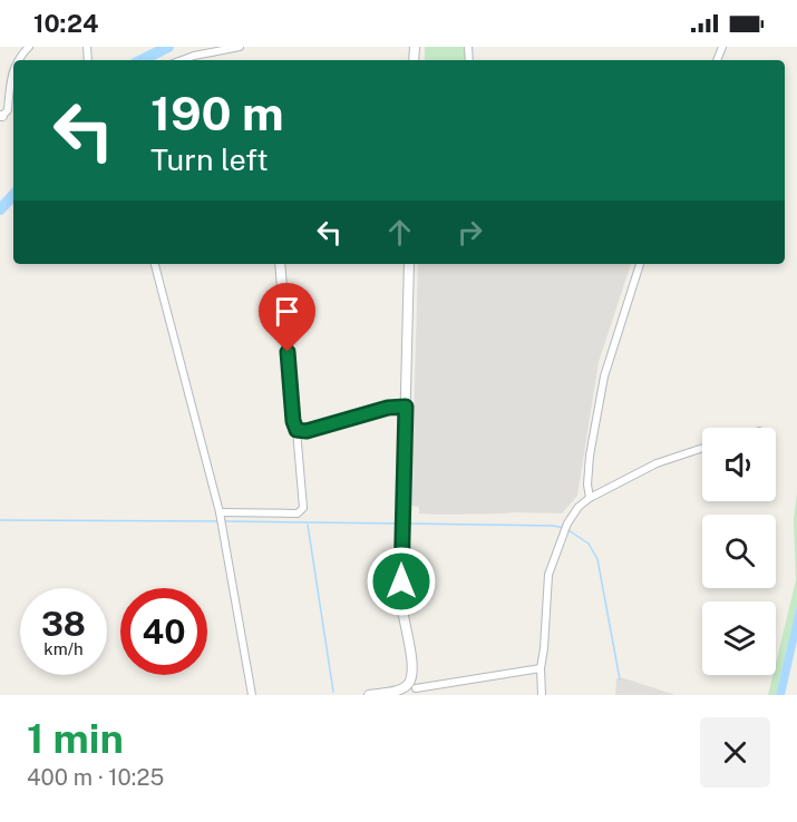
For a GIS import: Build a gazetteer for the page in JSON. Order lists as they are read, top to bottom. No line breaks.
{"page":{"status":"10:24","turn":["190 m","Turn left"],"speed":"38 km/h","limit":"40","heading":["1 min","400 m · 10:25"]}}
